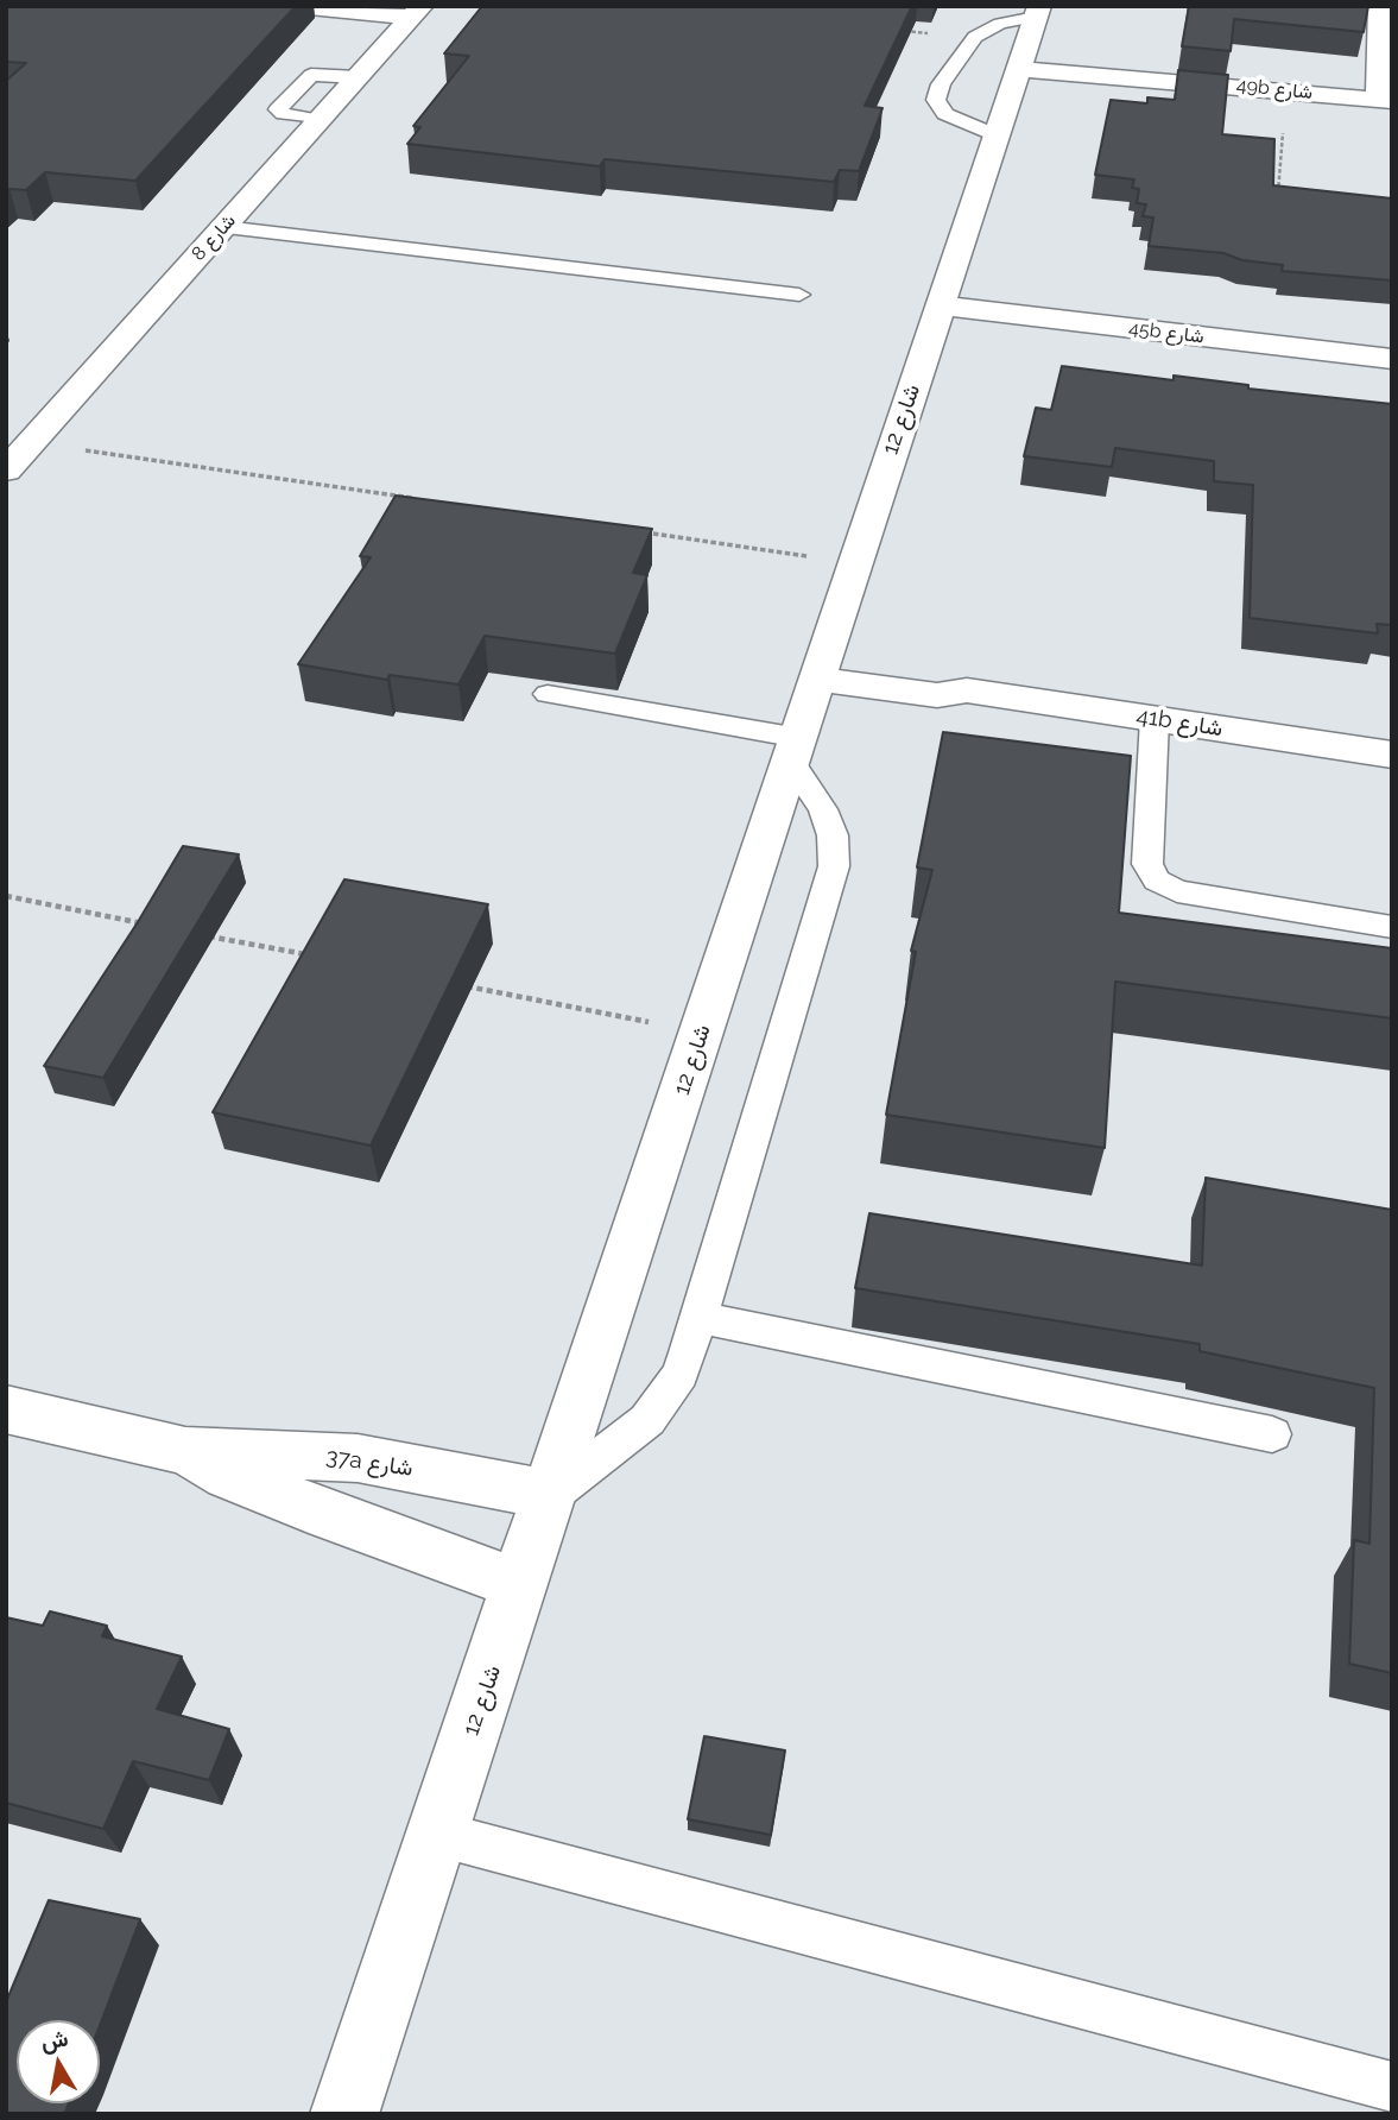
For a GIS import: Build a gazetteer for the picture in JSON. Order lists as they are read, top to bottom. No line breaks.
{"streets":{"street":["49b شارع","شارع 8","45b شارع","شارع 12","41b شارع","37a شارع"]},"crossings":[["49b شارع","شارع 12"],["45b شارع","شارع 12"],["شارع 12","41b شارع"],["شارع 12","37a شارع"]],"north":"top"}
